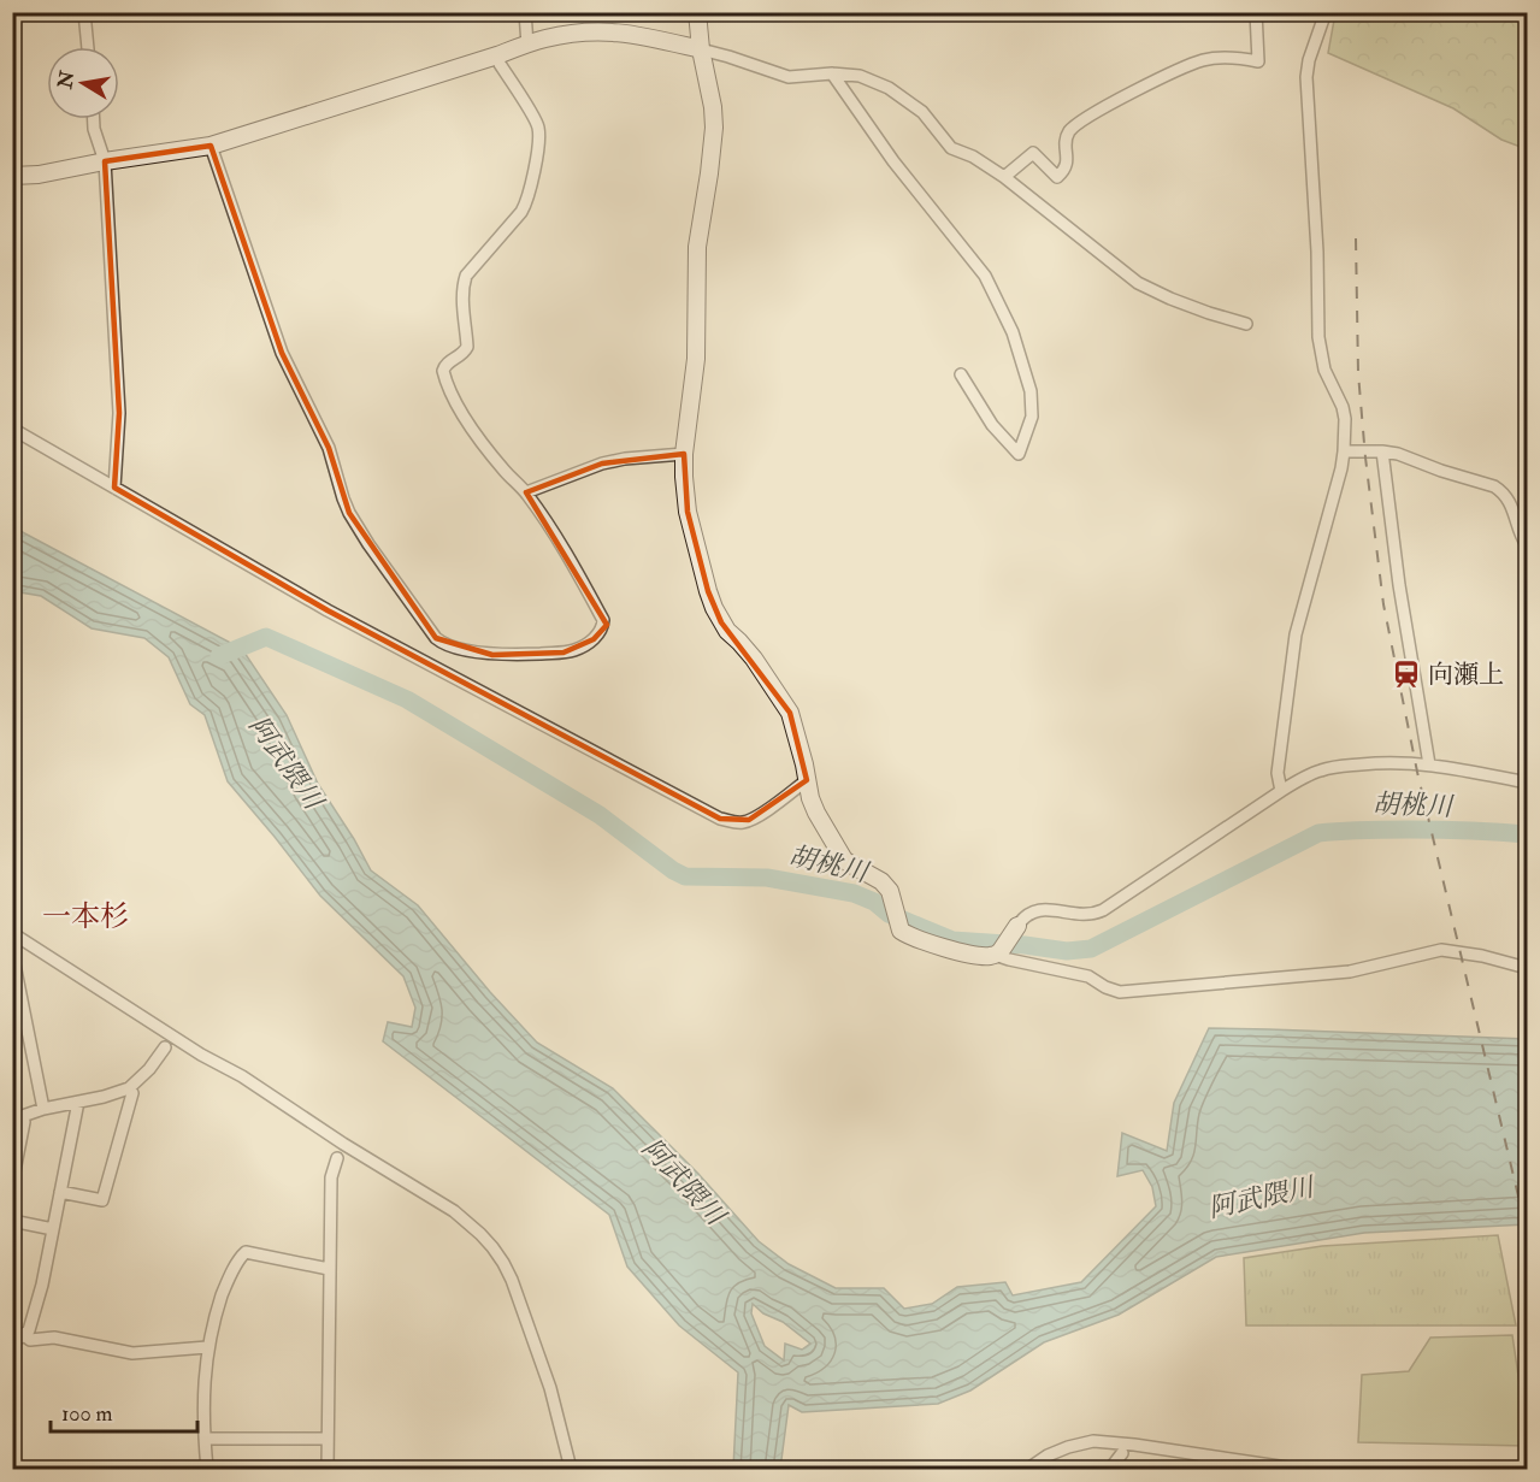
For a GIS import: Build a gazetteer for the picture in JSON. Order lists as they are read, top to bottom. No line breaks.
{"districts":["一本杉"],"water":["阿武隈川","胡桃川"],"places":{"station":["向瀬上"]},"scale_bar":"100 m","north":"left"}
